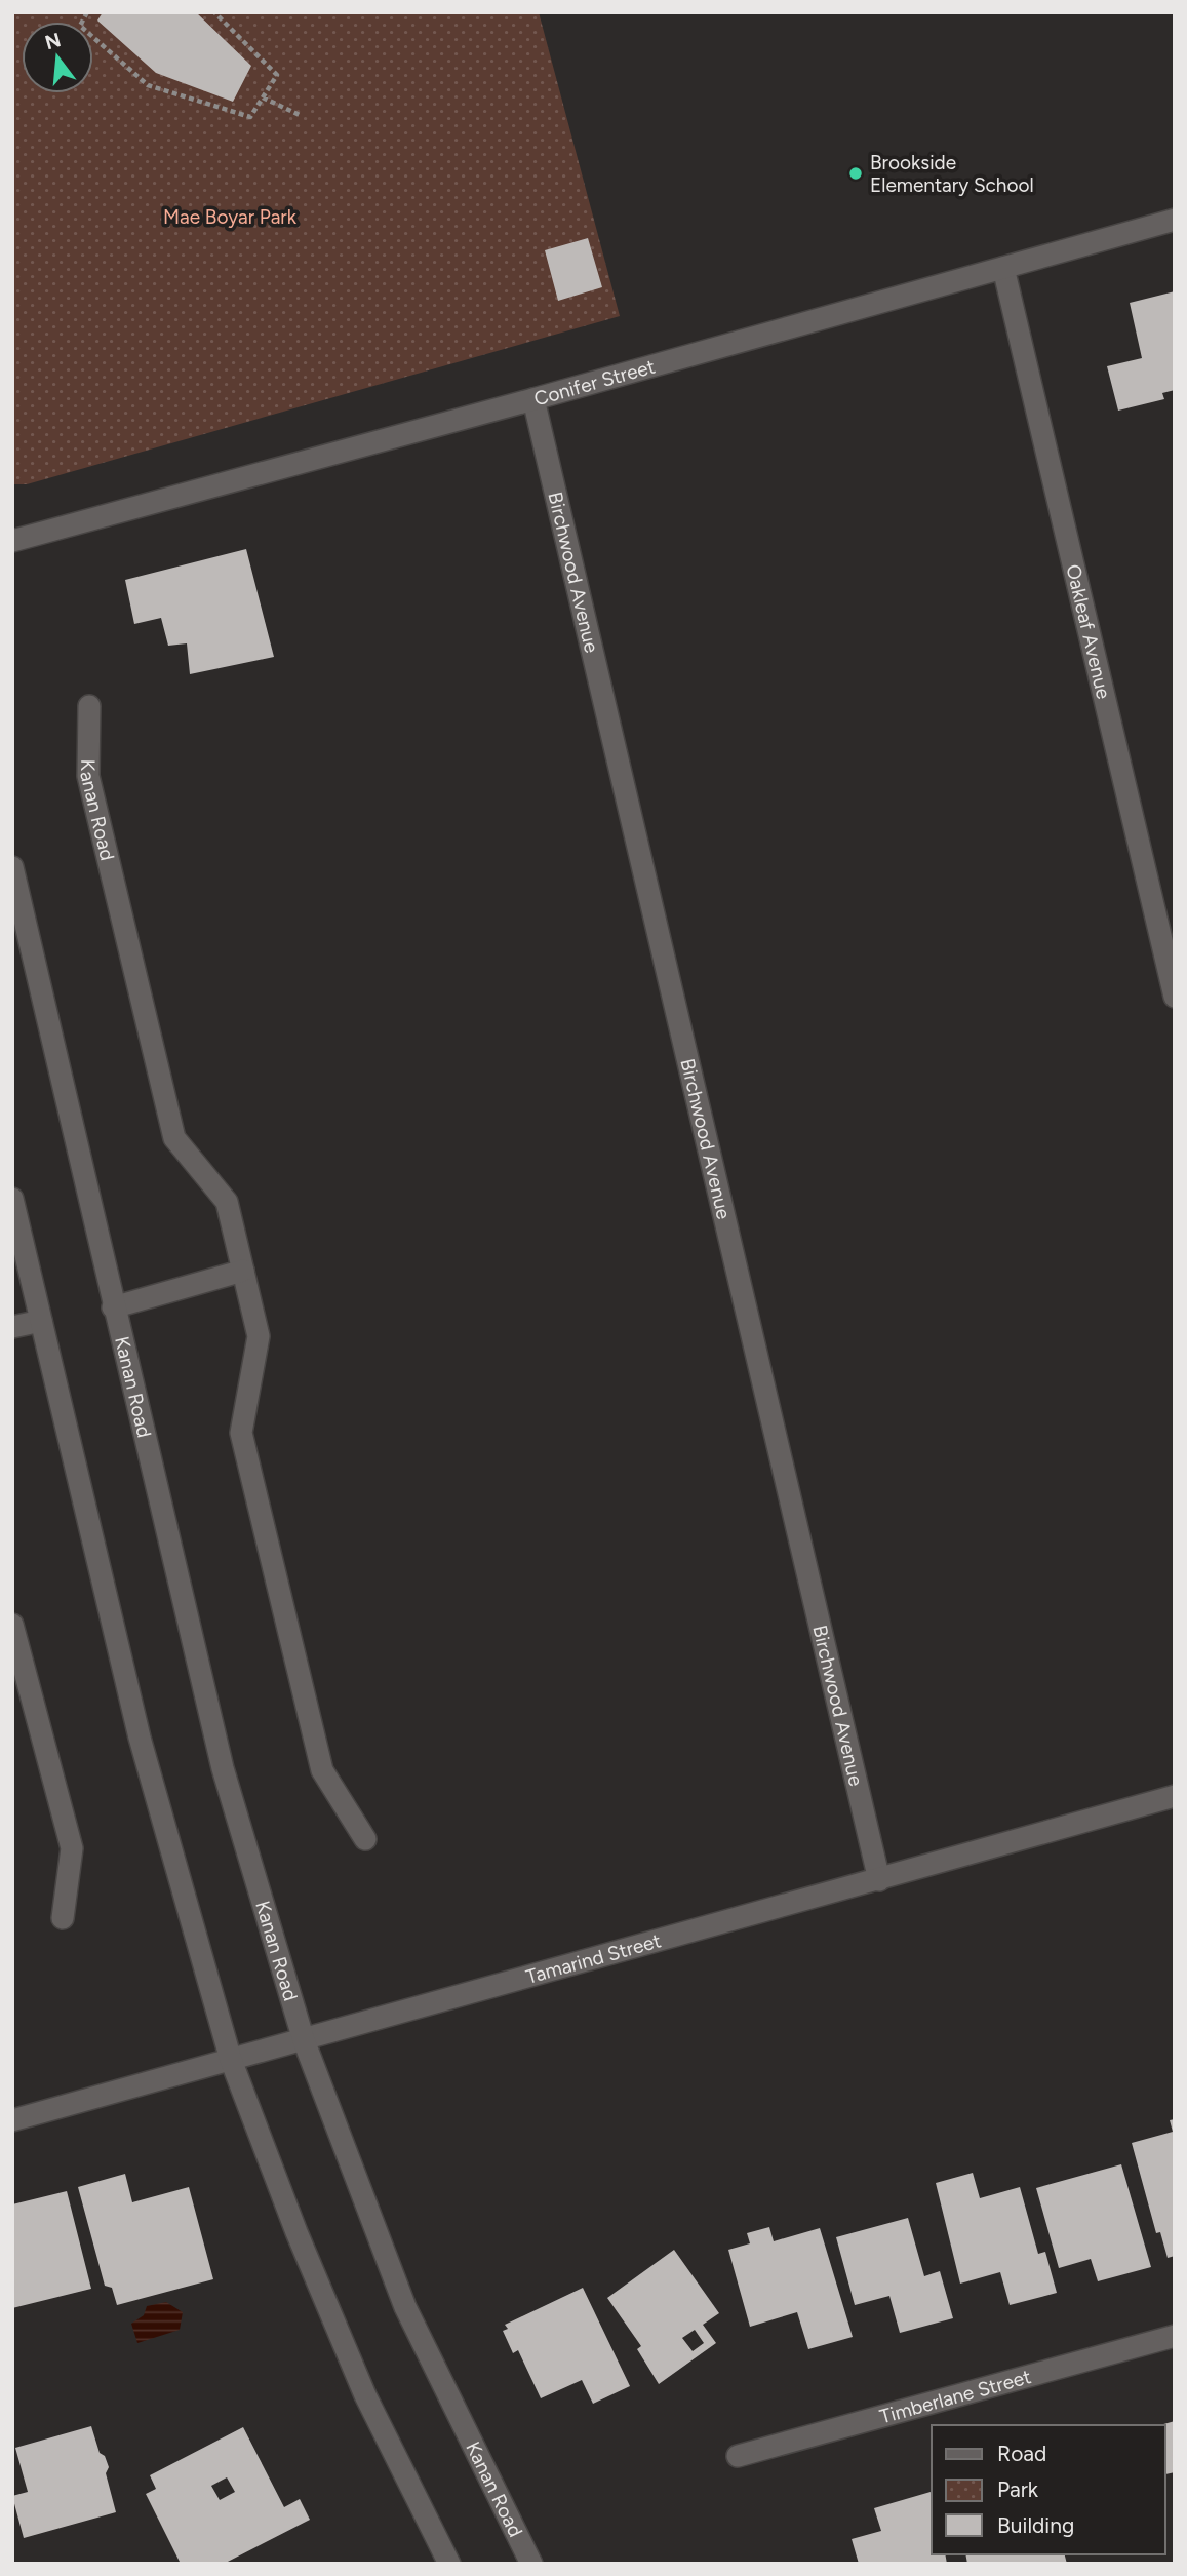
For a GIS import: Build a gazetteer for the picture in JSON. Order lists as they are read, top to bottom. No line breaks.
{"streets":{"street":["Conifer Street","Birchwood Avenue","Oakleaf Avenue","Kanan Road","Tamarind Street","Timberlane Street"]},"crossings":[["Conifer Street","Birchwood Avenue"],["Conifer Street","Oakleaf Avenue"],["Birchwood Avenue","Tamarind Street"],["Kanan Road","Tamarind Street"]],"parks":["Mae Boyar Park"],"places":["Brookside Elementary School"],"legend":["Road","Park","Building"],"north":"top"}
